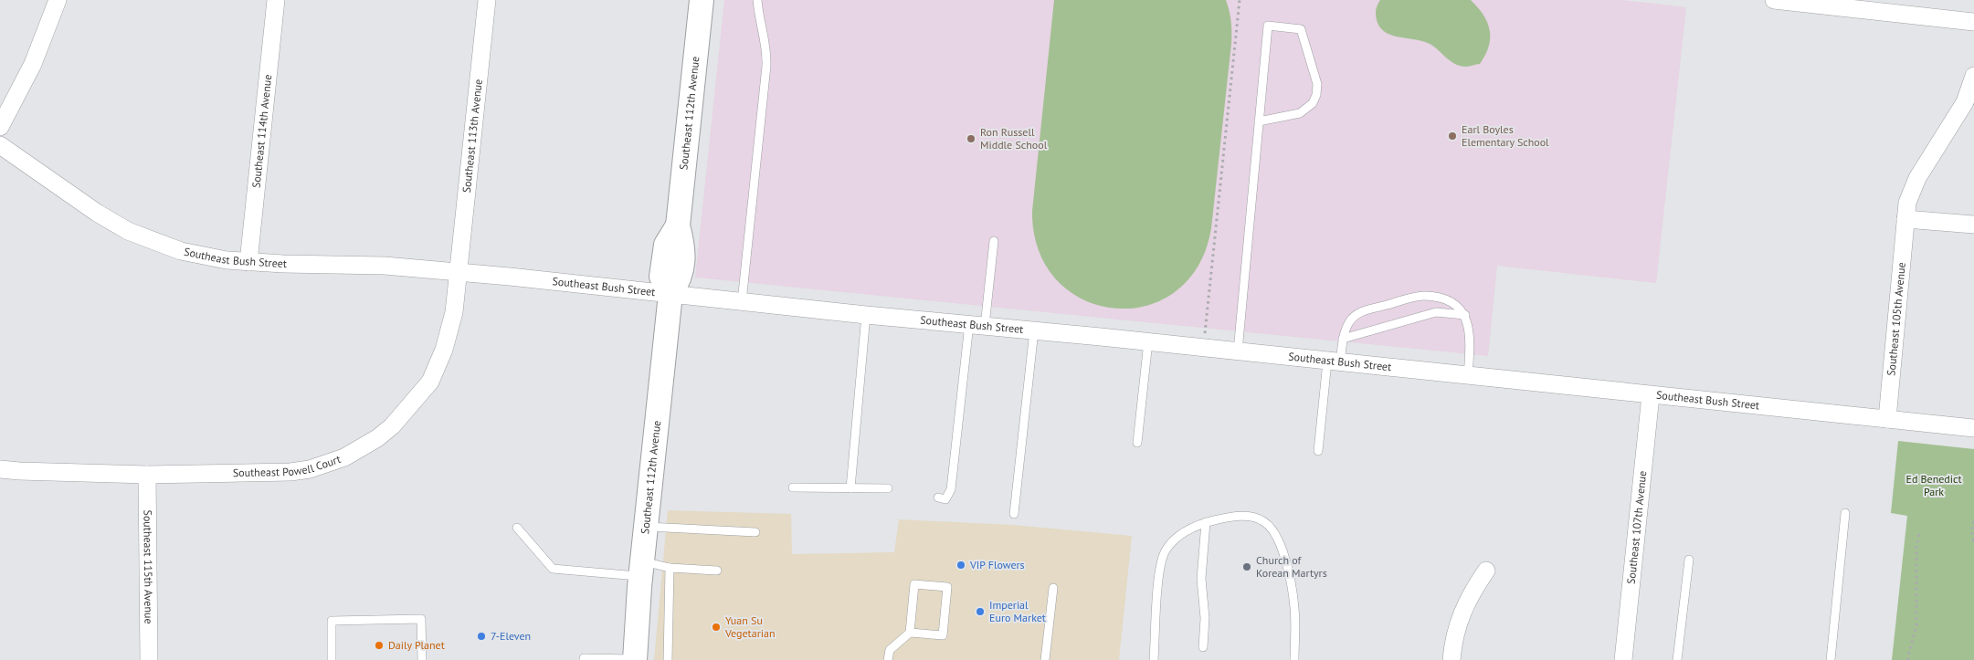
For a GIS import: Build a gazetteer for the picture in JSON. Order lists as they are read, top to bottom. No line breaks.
{"streets":{"street":["Southeast 112th Avenue","Southeast 114th Avenue","Southeast 113th Avenue","Southeast Bush Street","Southeast 105th Avenue","Southeast Powell Court","Southeast 107th Avenue","Southeast 115th Avenue"]},"crossings":[["Southeast 112th Avenue","Southeast Bush Street"],["Southeast 114th Avenue","Southeast Bush Street"],["Southeast 113th Avenue","Southeast Bush Street"],["Southeast 113th Avenue","Southeast Powell Court"],["Southeast Bush Street","Southeast 105th Avenue"],["Southeast Bush Street","Southeast Powell Court"],["Southeast Bush Street","Southeast 107th Avenue"],["Southeast Powell Court","Southeast 115th Avenue"]],"parks":["Ed Benedict Park"],"places":["Earl Boyles Elementary School","Ron Russell Middle School","VIP Flowers","Church of Korean Martyrs","Imperial Euro Market","Yuan Su Vegetarian","7-Eleven","Daily Planet"]}
